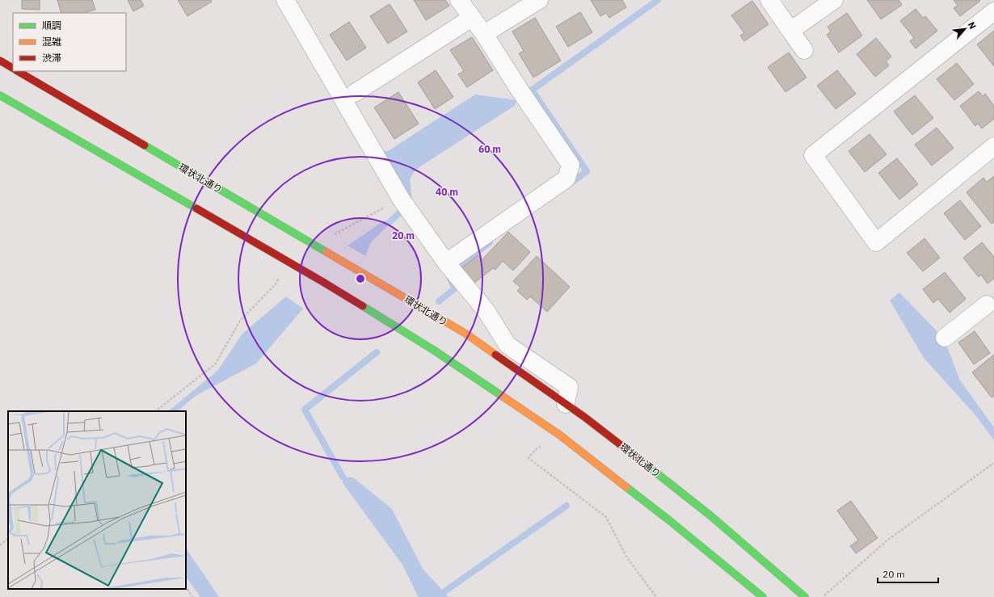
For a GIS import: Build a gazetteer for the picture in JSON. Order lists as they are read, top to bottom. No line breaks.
{"streets":{"highway":["環状北通り"]},"legend":["順調","混雑","渋滞"],"scale_bar":"20 m","north":"top right","rings":["60 m","40 m","20 m"]}
